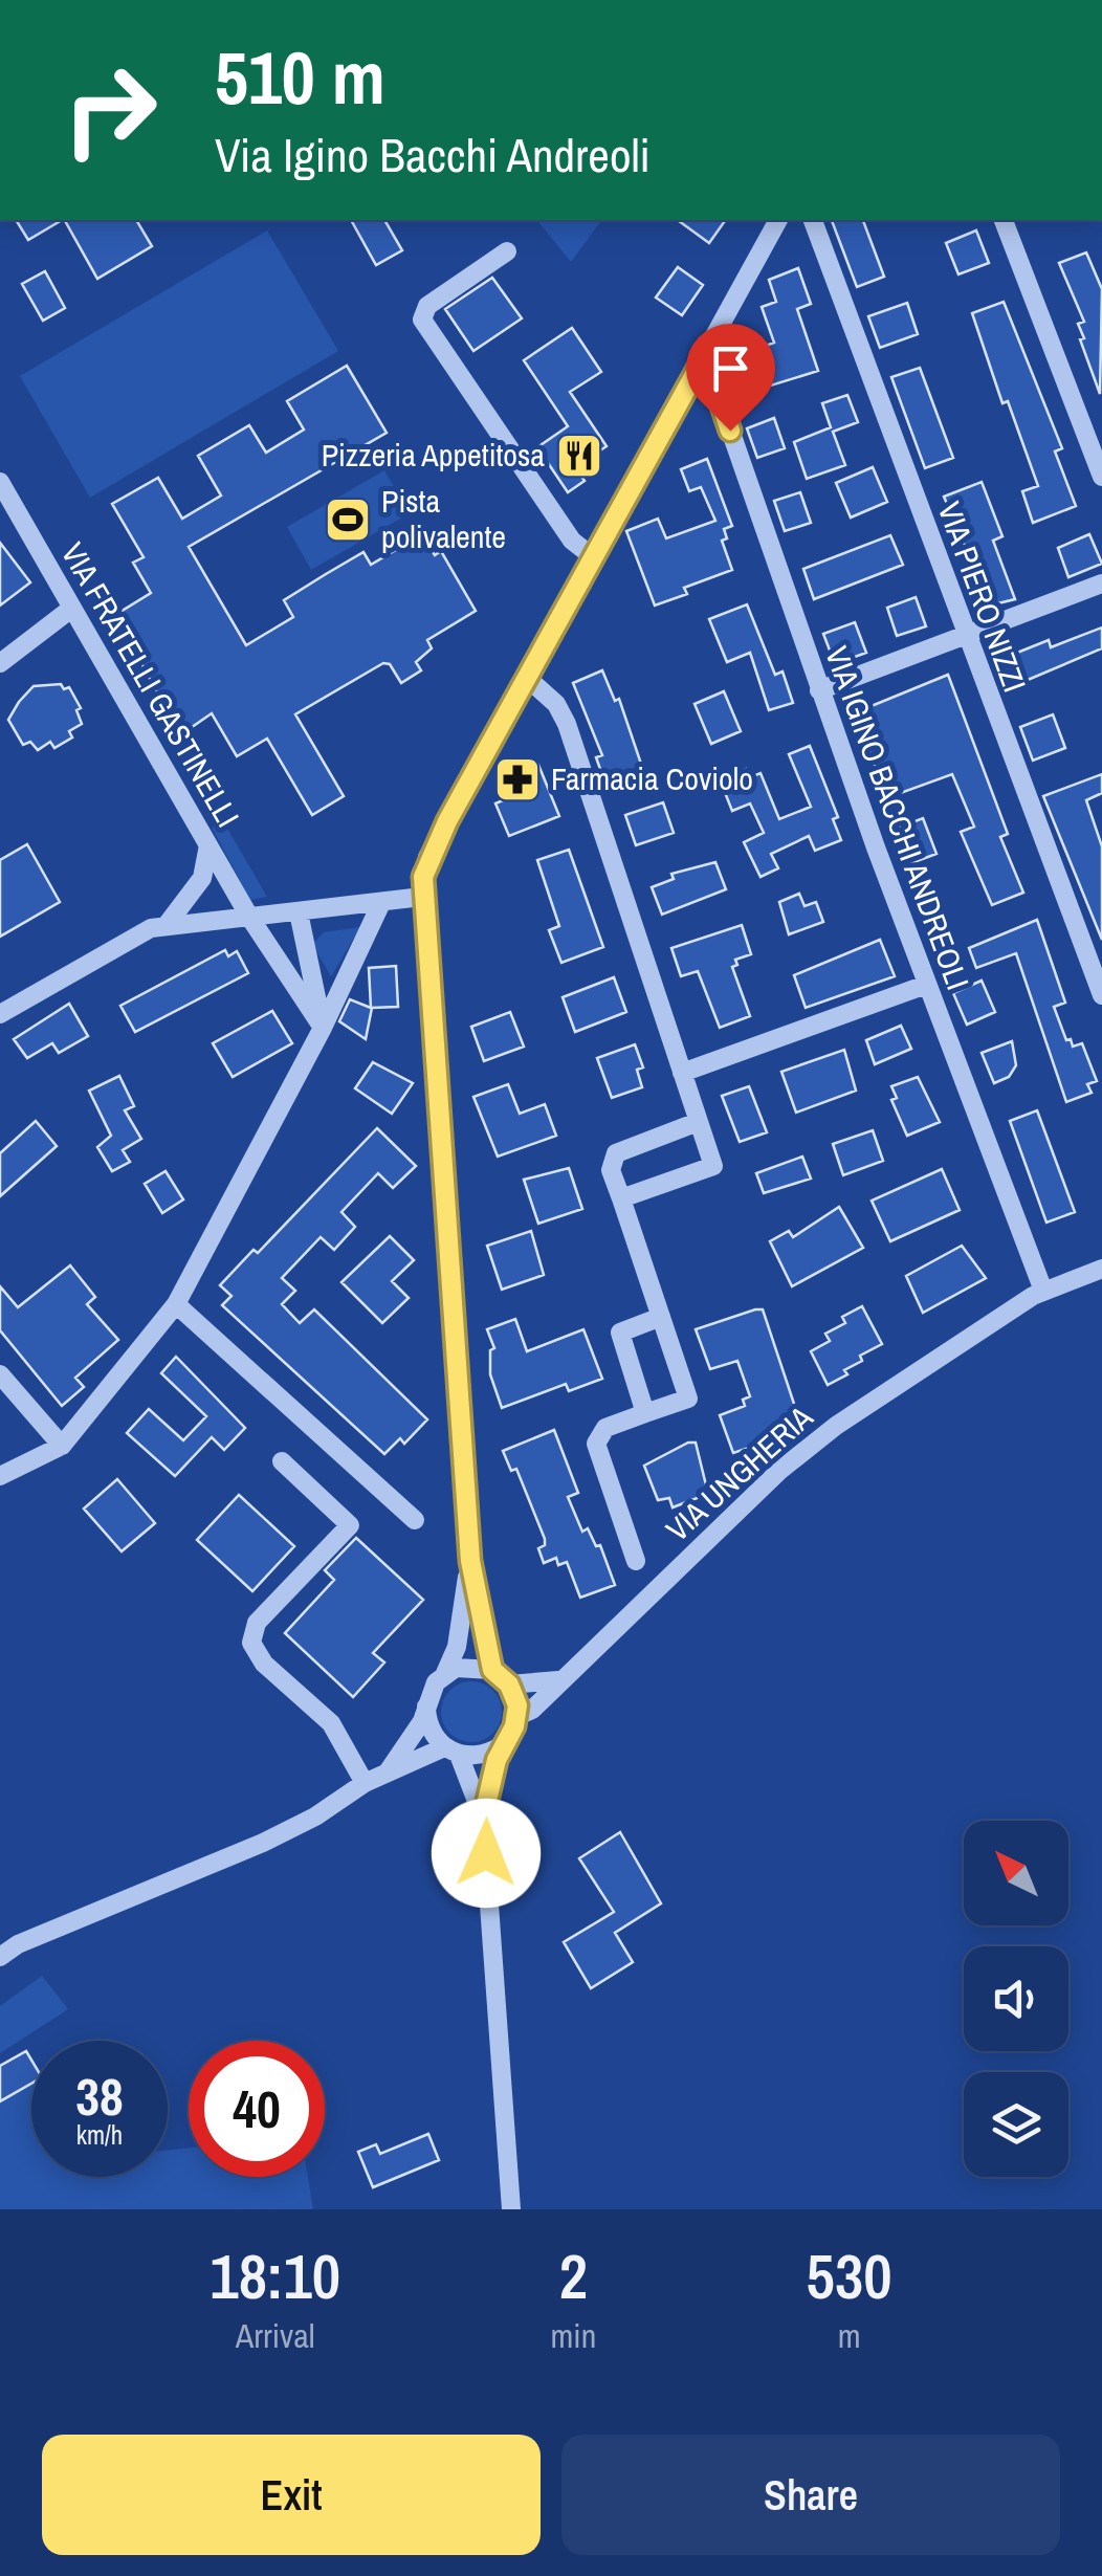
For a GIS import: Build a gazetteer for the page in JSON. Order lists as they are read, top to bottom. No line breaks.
{"streets":{"street":["VIA PIERO NIZZI","VIA FRATELLI GASTINELLI","VIA IGINO BACCHI ANDREOLI","VIA UNGHERIA"]},"crossings":[["VIA IGINO BACCHI ANDREOLI","VIA UNGHERIA"]],"places":{"restaurant":["Pizzeria Appetitosa"],"sports":["Pista polivalente"],"pharmacy":["Farmacia Coviolo"]},"north":"top left","page":{"turn":["510 m","Via Igino Bacchi Andreoli"],"speed":"38 km/h","limit":"40","eta":["18:10","Arrival","2","min","530","m"],"buttons":["Exit","Share"]}}
